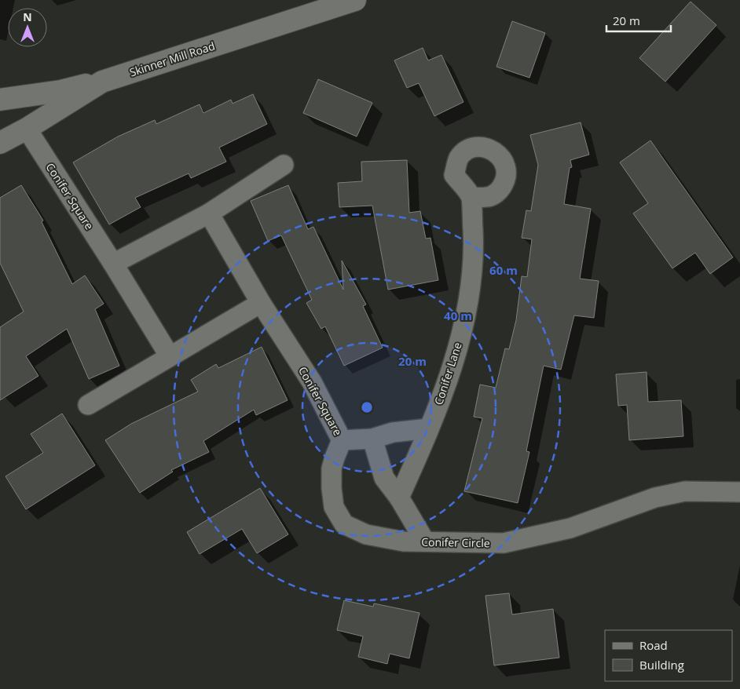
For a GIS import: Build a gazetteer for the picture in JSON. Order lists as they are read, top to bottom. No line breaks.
{"streets":{"street":["Skinner Mill Road","Conifer Square","Conifer Lane","Conifer Circle"]},"crossings":[["Skinner Mill Road","Conifer Square"],["Conifer Square","Conifer Circle"]],"legend":["Road","Building"],"scale_bar":"20 m","north":"top","rings":["60 m","40 m","20 m"]}
